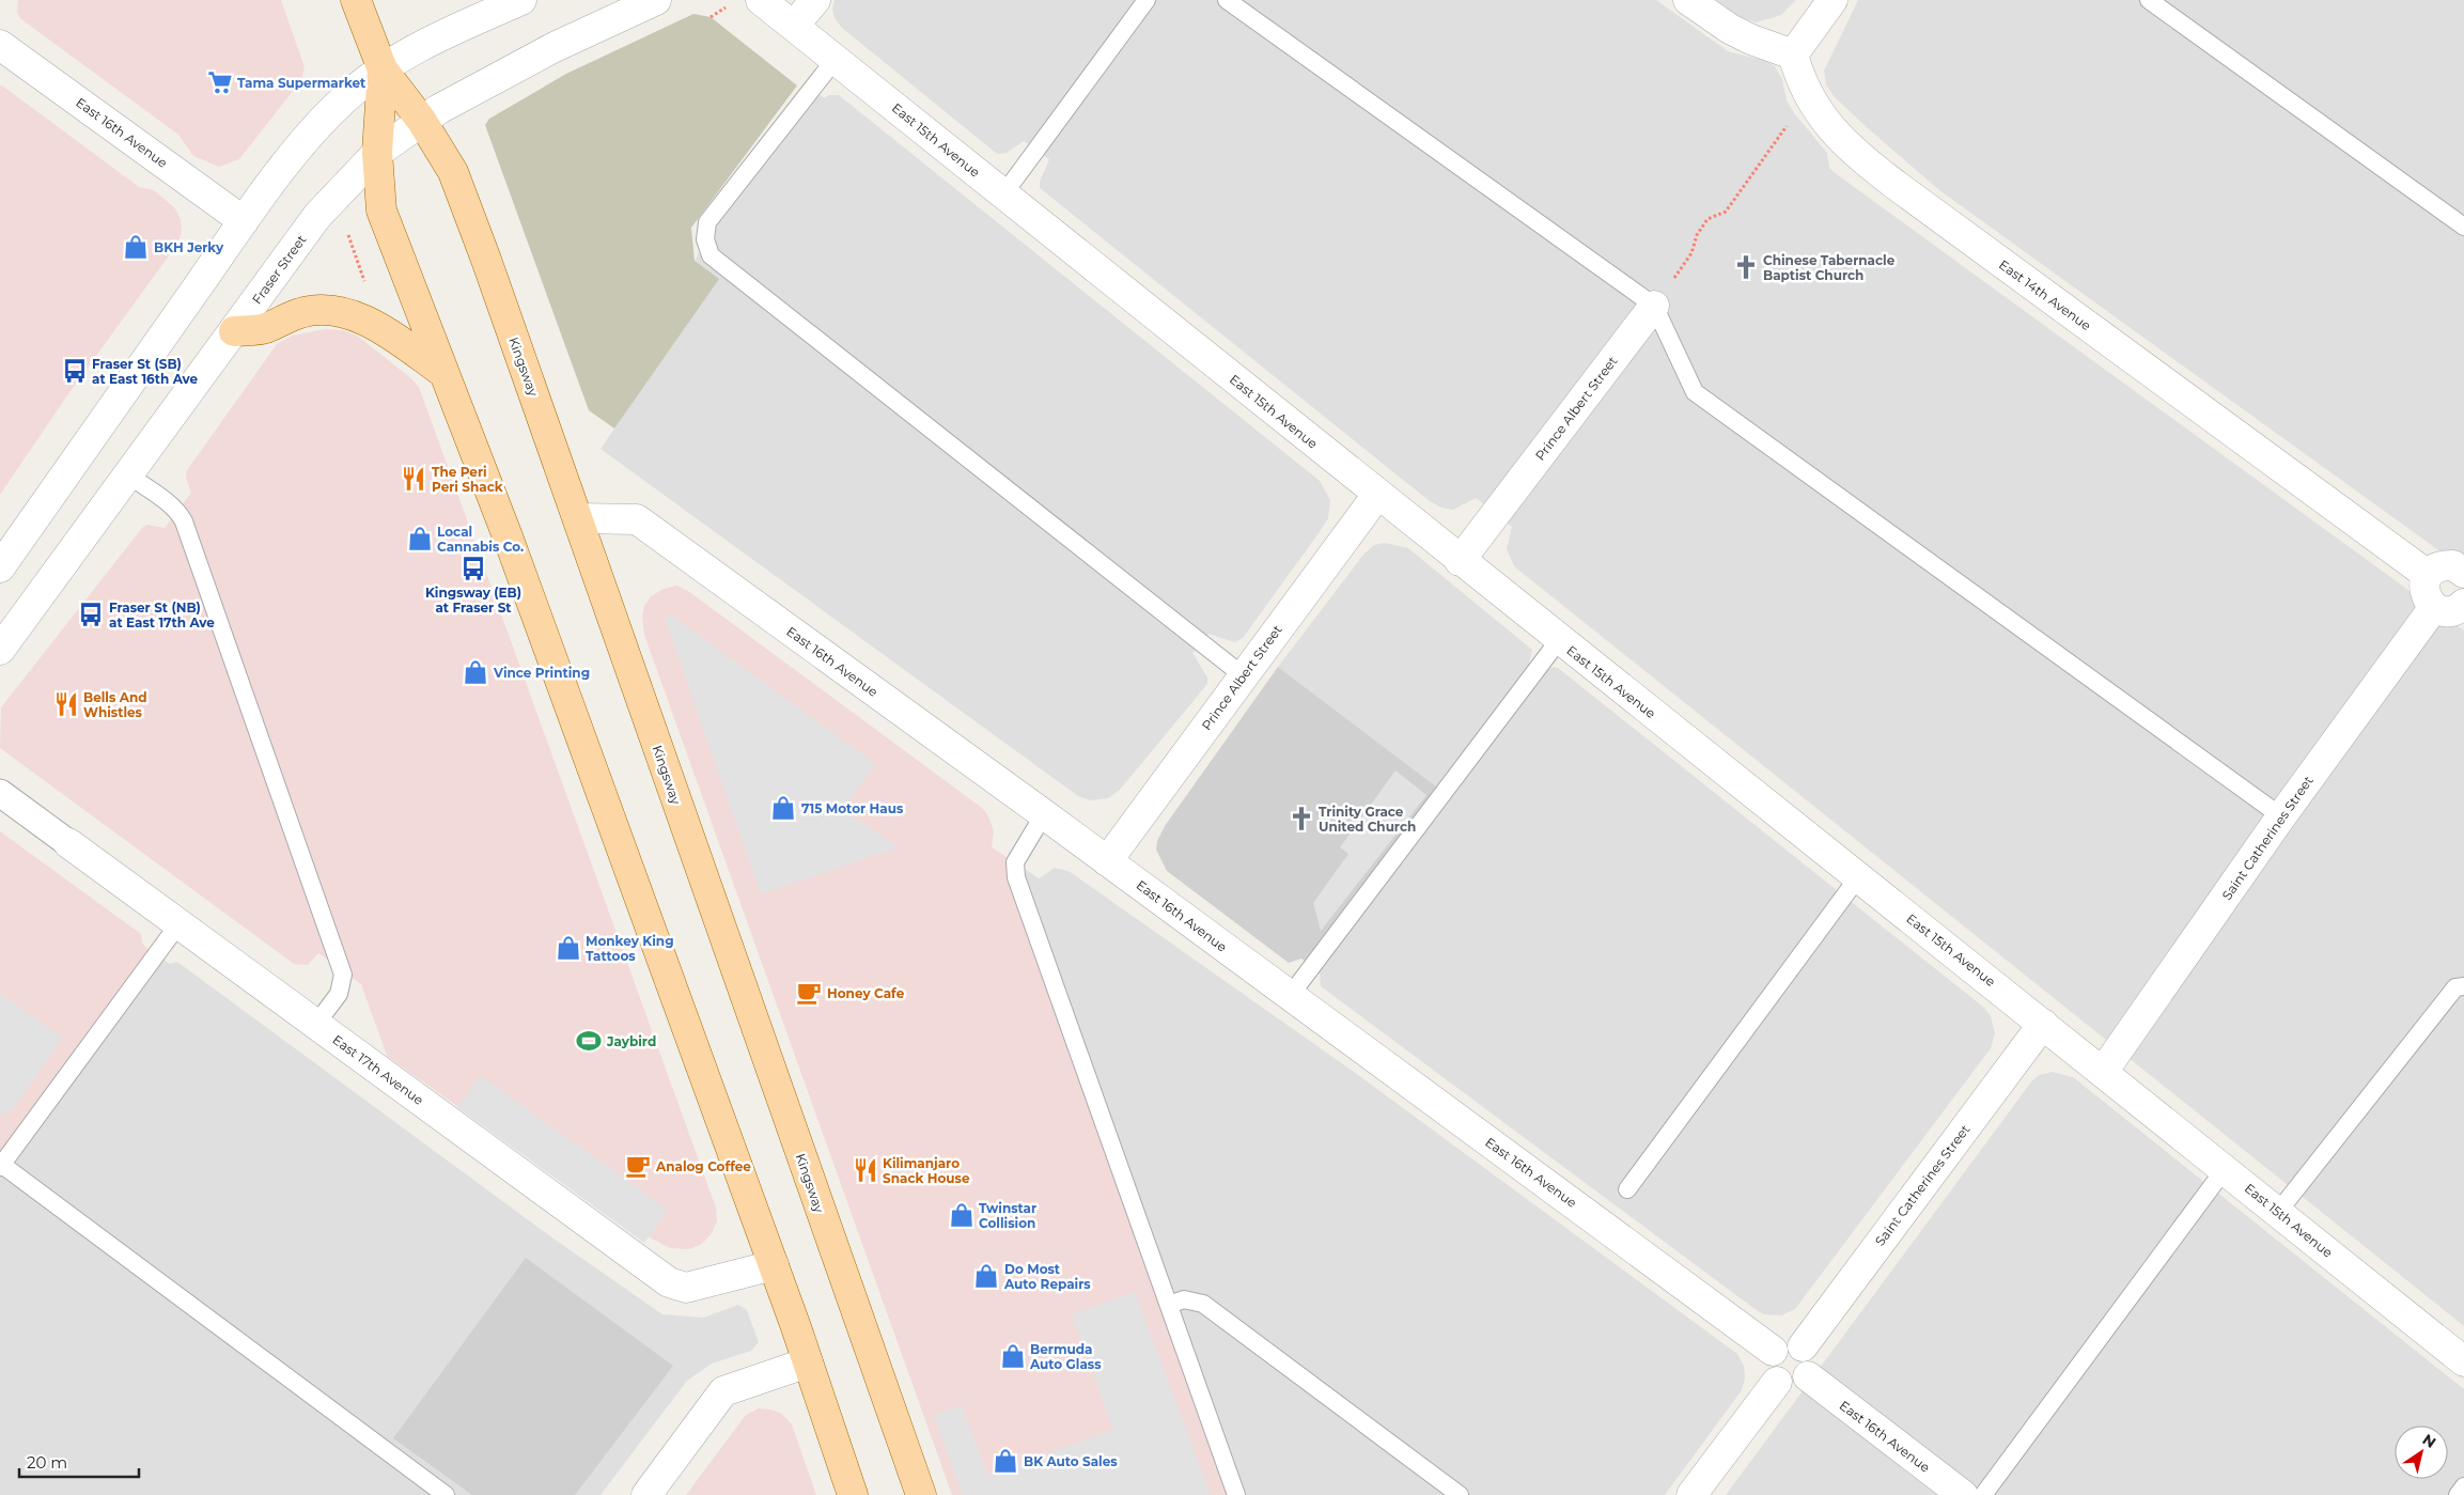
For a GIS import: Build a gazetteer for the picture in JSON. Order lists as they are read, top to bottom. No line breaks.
{"streets":{"main road":["Kingsway"],"street":["East 16th Avenue","East 15th Avenue","Fraser Street","East 14th Avenue","Prince Albert Street","Saint Catherines Street","East 17th Avenue"]},"crossings":[["East 16th Avenue","Kingsway"],["East 16th Avenue","Prince Albert Street"],["East 16th Avenue","Saint Catherines Street"],["East 15th Avenue","Prince Albert Street"],["East 15th Avenue","Saint Catherines Street"],["Fraser Street","Kingsway"],["Kingsway","East 17th Avenue"]],"places":{"supermarket":["Tama Supermarket"],"shop":["BKH Jerky","Local Cannabis Co.","Vince Printing","715 Motor Haus","Monkey King Tattoos","Twinstar Collision","Do Most Auto Repairs","Bermuda Auto Glass","BK Auto Sales"],"church":["Chinese Tabernacle Baptist Church","Trinity Grace United Church"],"bus stop":["Fraser St (SB) at East 16th Ave","Kingsway (EB) at Fraser St","Fraser St (NB) at East 17th Ave"],"restaurant":["The Peri Peri Shack","Bells And Whistles","Kilimanjaro Snack House"],"cafe":["Honey Cafe","Analog Coffee"],"sports":["Jaybird"]},"scale_bar":"20 m","north":"top right"}
